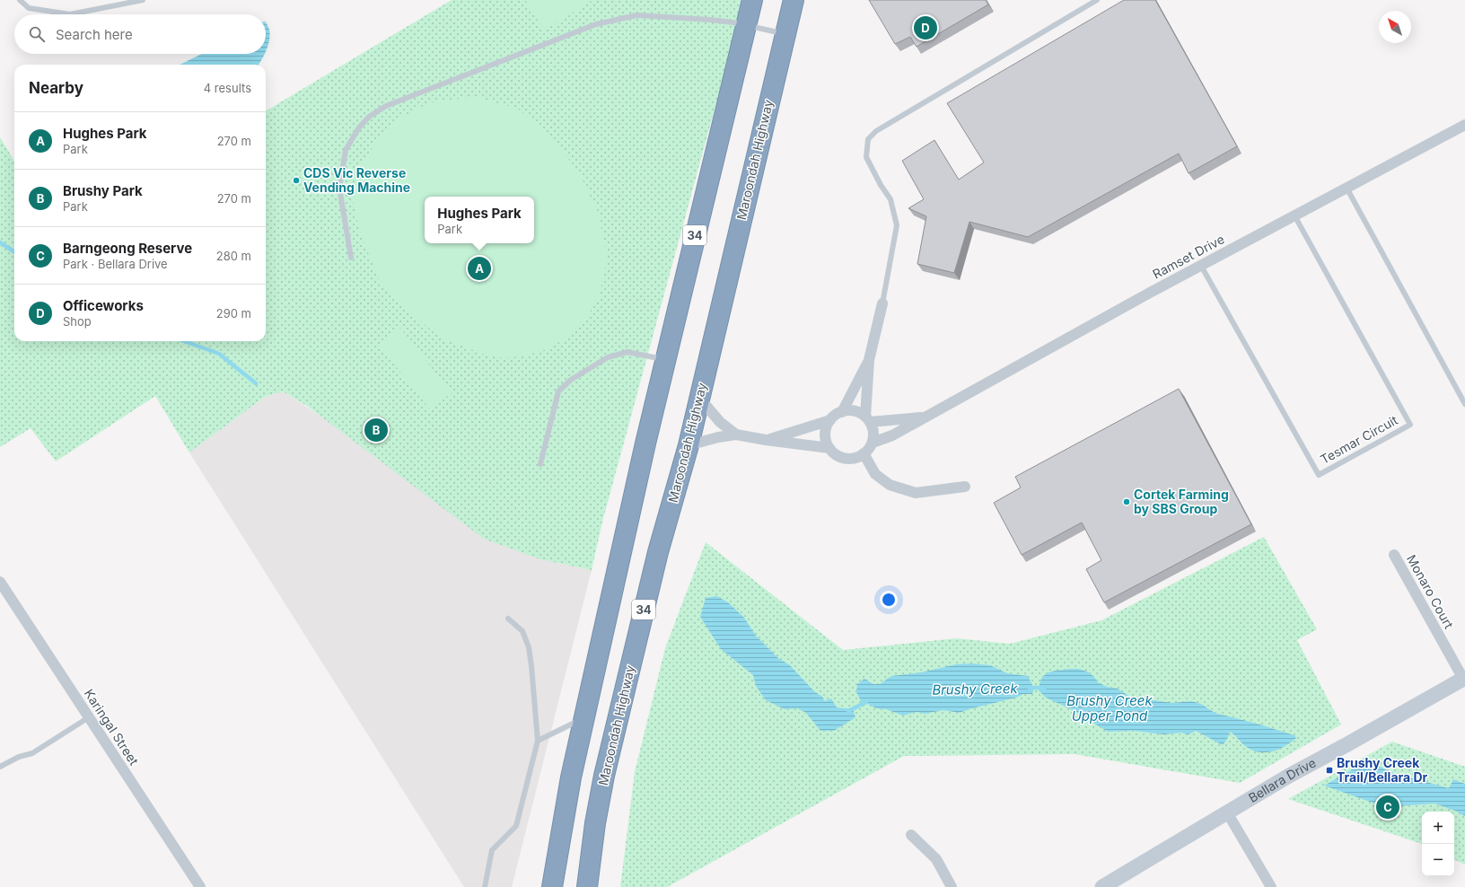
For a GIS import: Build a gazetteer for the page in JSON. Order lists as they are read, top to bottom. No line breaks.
{"streets":{"highway":["Maroondah Highway","34"],"main road":["Bellara Drive"],"street":["Ramset Drive","Monaro Court","Karingal Street"],"lane":["Tesmar Circuit"]},"crossings":[["Ramset Drive","Tesmar Circuit"],["Monaro Court","Bellara Drive"]],"water":["Brushy Creek","Brushy Creek Upper Pond"],"places":{"other":["CDS Vic Reverse Vending Machine","Cortek Farming by SBS Group"],"transit":["Brushy Creek Trail/Bellara Dr"]},"north":"top left","page":{"pins":["D","A","B","C"],"search":"Search here","heading":["Nearby","4 results"],"list":[{"mark":"A","name":"Hughes Park","note":"Park","value":"270 m"},{"mark":"B","name":"Brushy Park","note":"Park","value":"270 m"},{"mark":"C","name":"Barngeong Reserve","note":"Park · Bellara Drive","value":"280 m"},{"mark":"D","name":"Officeworks","note":"Shop","value":"290 m"}],"popup":["Hughes Park","Park"],"map_buttons":["+","−"]}}
